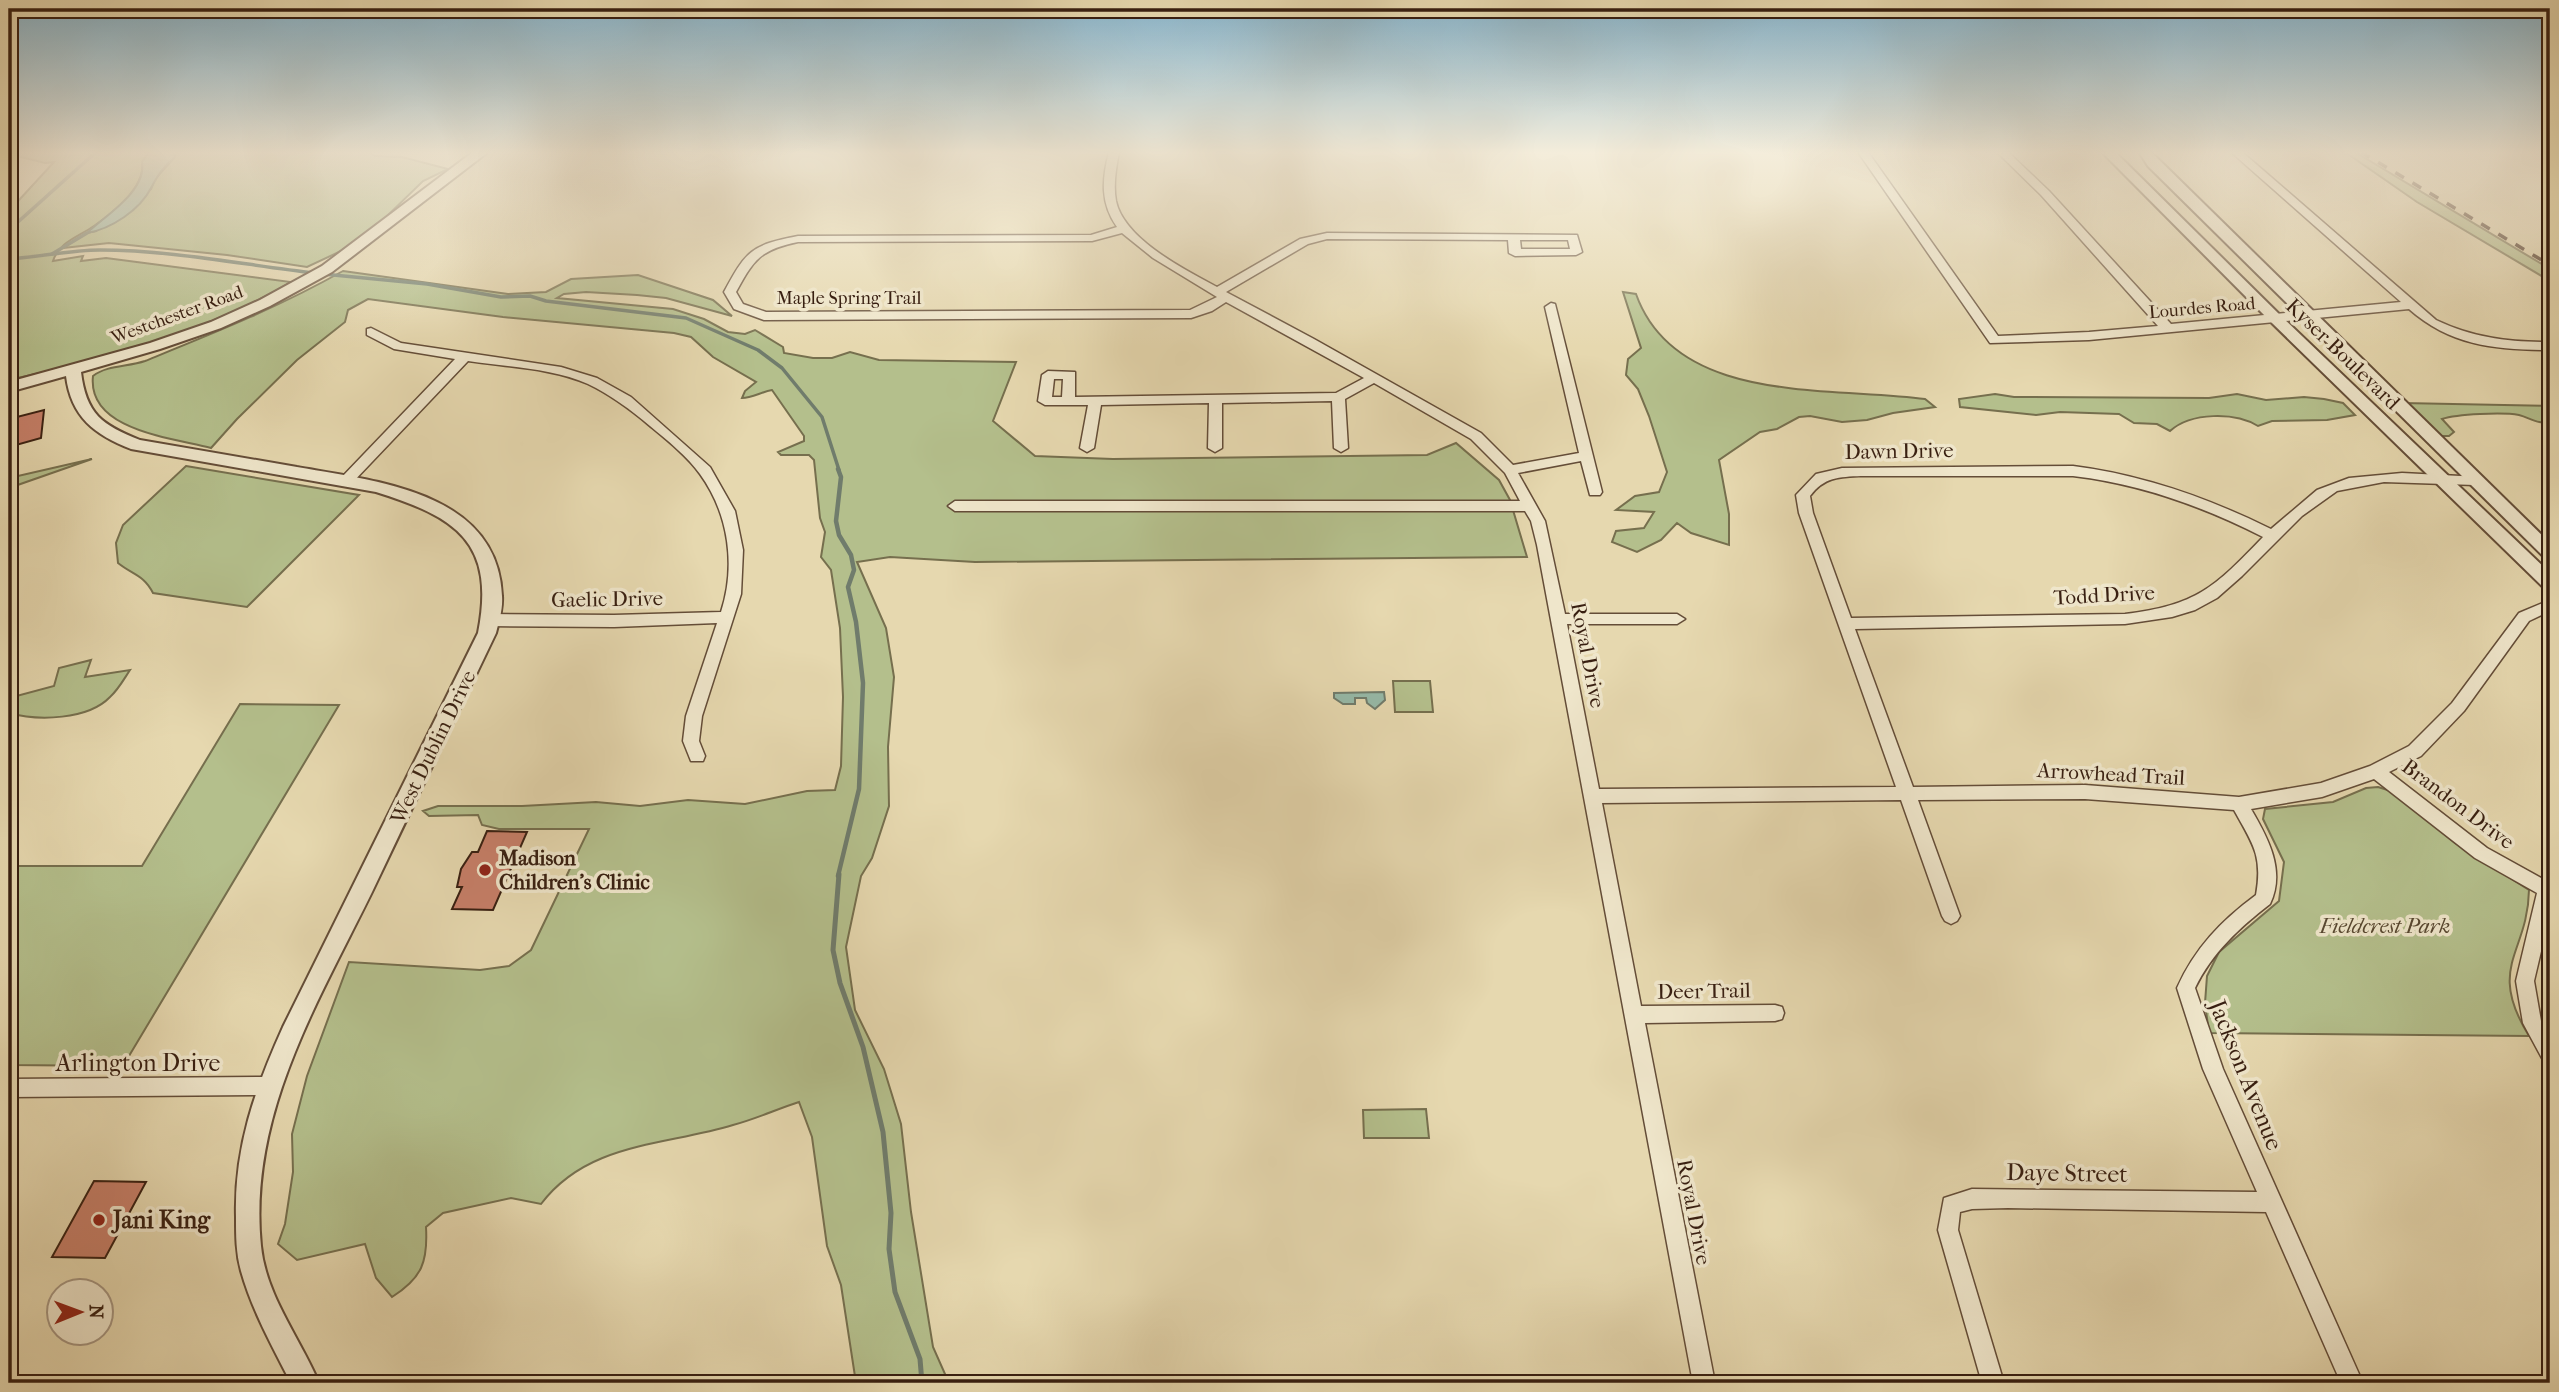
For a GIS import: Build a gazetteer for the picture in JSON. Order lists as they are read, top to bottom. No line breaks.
{"streets":{"street":["Maple Spring Trail","Lourdes Road","Westchester Road","Kyser Boulevard","Dawn Drive","Todd Drive","Gaelic Drive","Royal Drive","West Dublin Drive","Arrowhead Trail","Brandon Drive","Deer Trail","Arlington Drive","Jackson Avenue","Daye Street"]},"crossings":[["Maple Spring Trail","Royal Drive"],["Lourdes Road","Kyser Boulevard"],["Westchester Road","West Dublin Drive"],["Kyser Boulevard","Todd Drive"],["Dawn Drive","Todd Drive"],["Dawn Drive","Arrowhead Trail"],["Gaelic Drive","West Dublin Drive"],["Royal Drive","Arrowhead Trail"],["Royal Drive","Deer Trail"],["West Dublin Drive","Arlington Drive"],["Arrowhead Trail","Brandon Drive"],["Arrowhead Trail","Jackson Avenue"],["Jackson Avenue","Daye Street"]],"parks":["Fieldcrest Park"],"places":["Madison Children's Clinic","Jani King"],"north":"right"}
